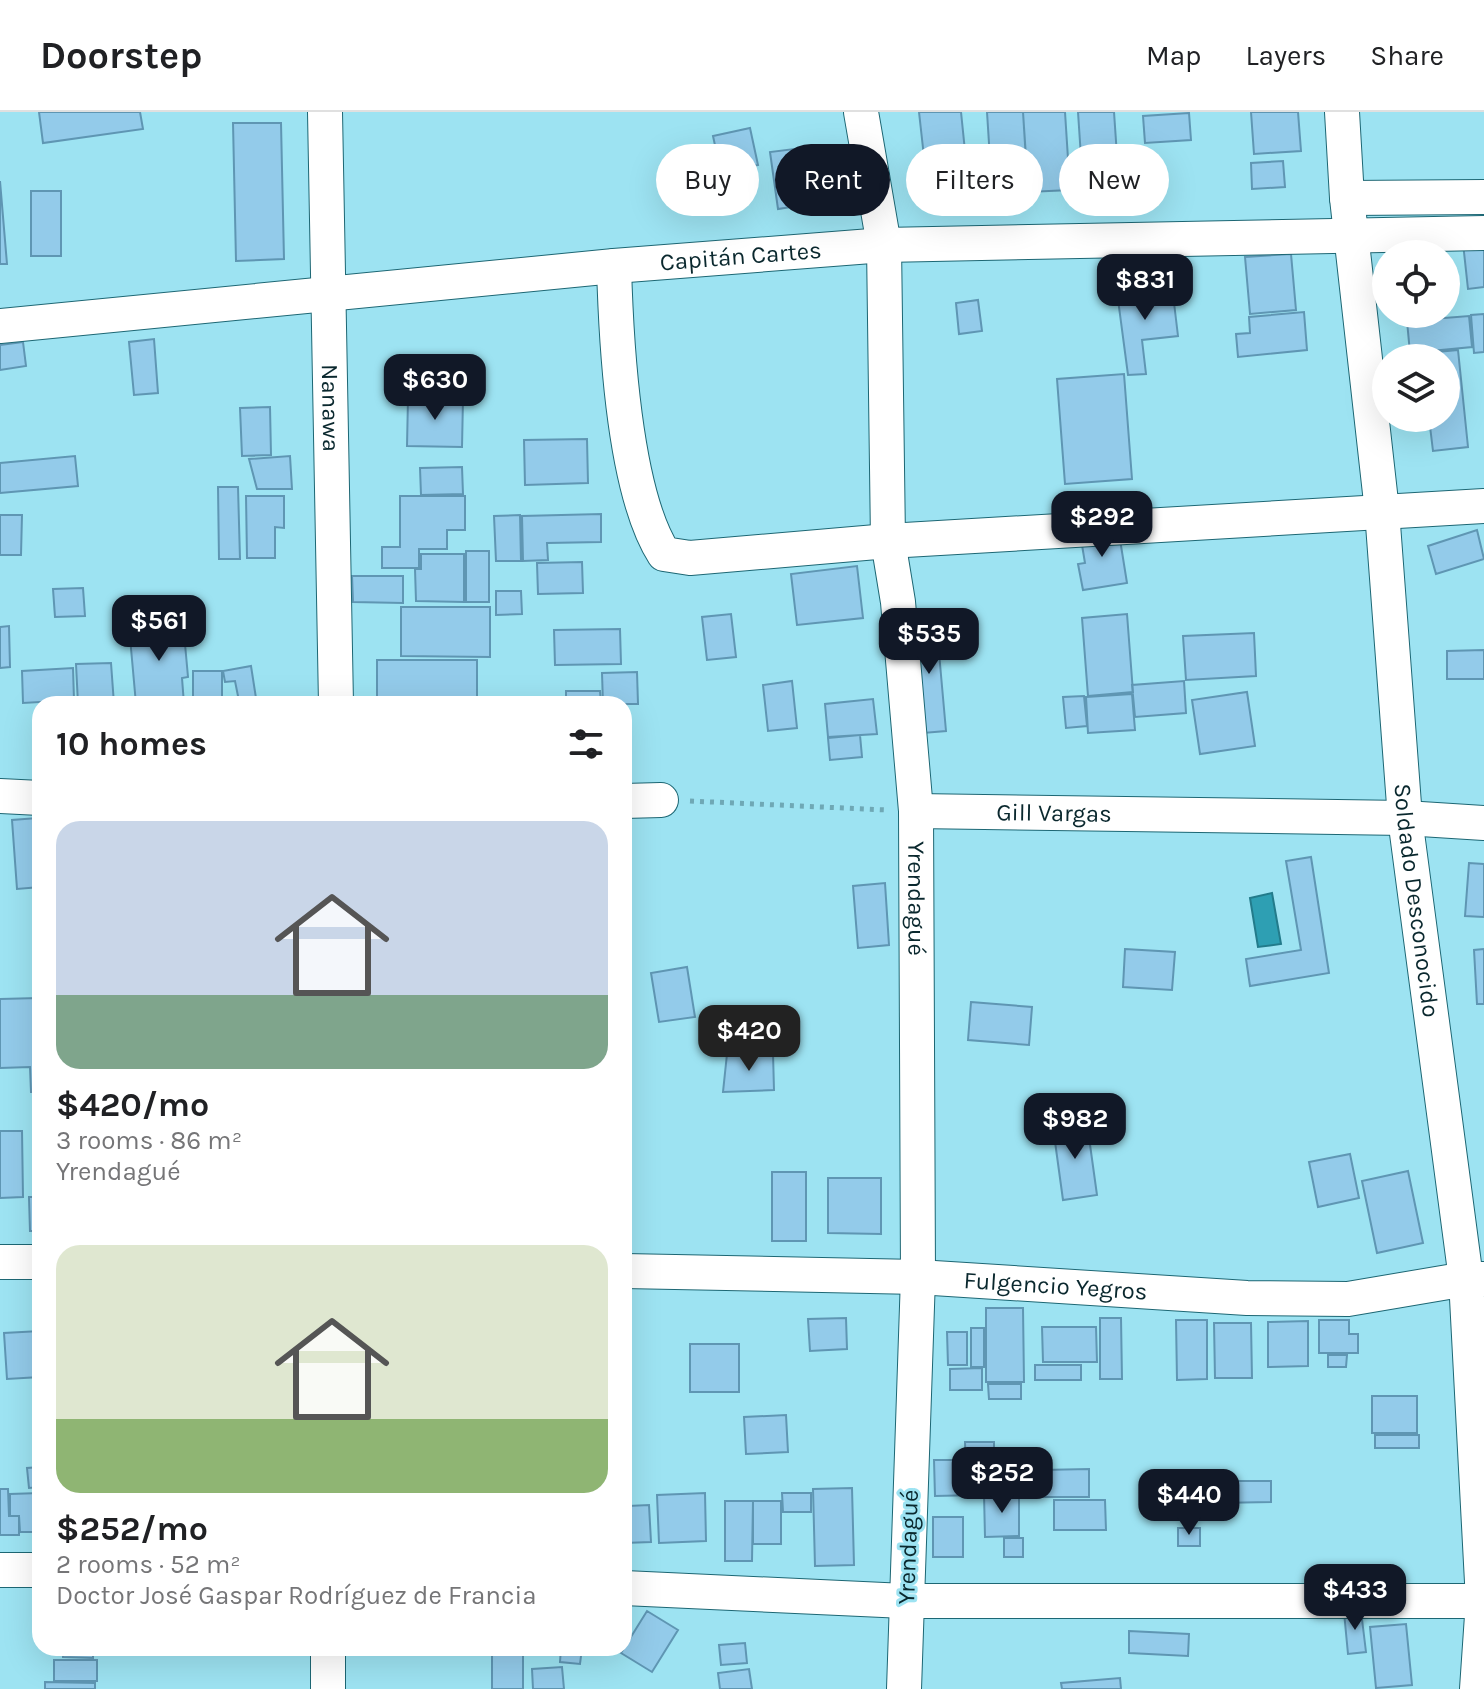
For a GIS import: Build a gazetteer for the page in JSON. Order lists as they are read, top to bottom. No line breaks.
{"streets":{"street":["Capitán Cartes","Nanawa","Gill Vargas","Yrendagué","Soldado Desconocido","Fulgencio Yegros"]},"crossings":[["Capitán Cartes","Nanawa"],["Capitán Cartes","Yrendagué"],["Capitán Cartes","Soldado Desconocido"],["Gill Vargas","Yrendagué"],["Gill Vargas","Soldado Desconocido"],["Yrendagué","Fulgencio Yegros"],["Soldado Desconocido","Fulgencio Yegros"]],"page":{"header":"Doorstep","nav":["Map","Layers","Share"],"chip":["Buy","Rent","Filters","New"],"price":["$831","$630","$292","$561","$535","$420","$982","$252","$440","$433"],"heading":"10 homes","list":[{"name":"$420/mo","note":"3 rooms · 86 m² · Yrendagué"},{"name":"$252/mo","note":"2 rooms · 52 m² · Doctor José Gaspar Rodríguez de Francia"}]}}
